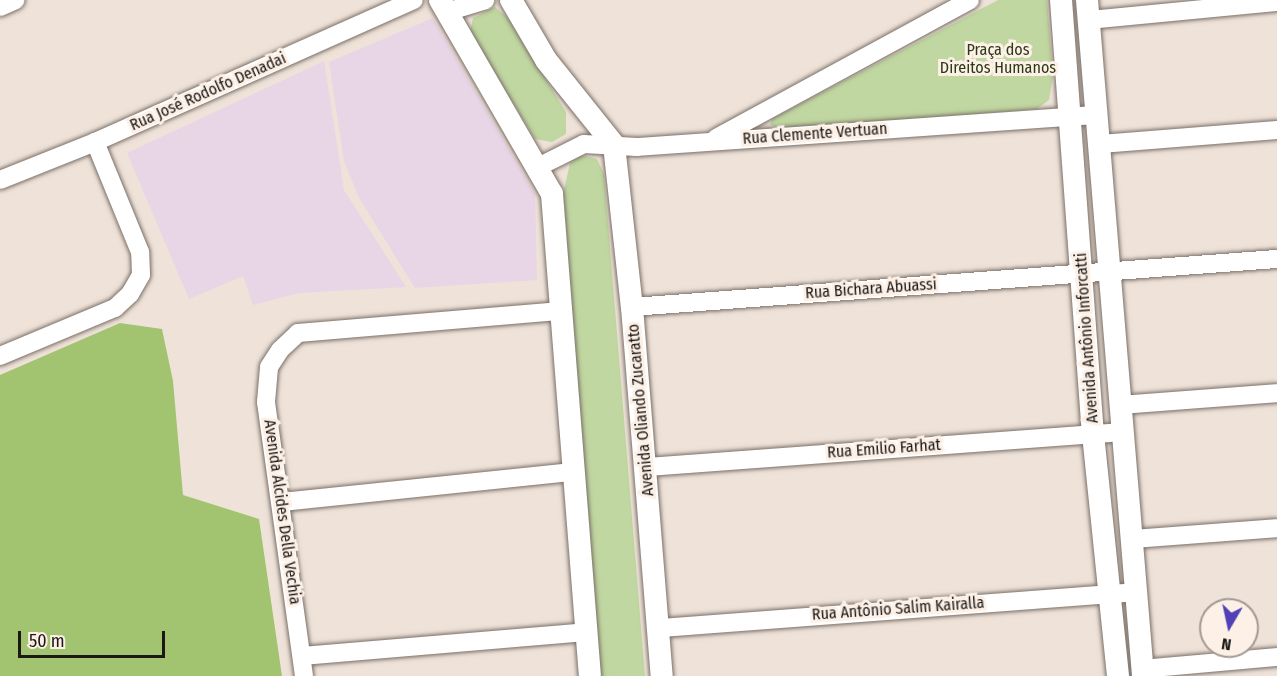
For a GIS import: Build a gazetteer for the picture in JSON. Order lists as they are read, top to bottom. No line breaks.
{"streets":{"street":["Rua José Rodolfo Denadai","Rua Clemente Vertuan","Rua Bichara Abuassi","Avenida Antônio Inforcatti","Avenida Oliando Zucaratto","Rua Emilio Farhat","Avenida Alcides Della Vechia","Rua Antônio Salim Kairalla"]},"crossings":[["Rua Clemente Vertuan","Avenida Antônio Inforcatti"],["Rua Clemente Vertuan","Avenida Oliando Zucaratto"],["Rua Bichara Abuassi","Avenida Antônio Inforcatti"],["Rua Bichara Abuassi","Avenida Oliando Zucaratto"],["Avenida Antônio Inforcatti","Rua Emilio Farhat"],["Avenida Antônio Inforcatti","Rua Antônio Salim Kairalla"],["Avenida Oliando Zucaratto","Rua Emilio Farhat"],["Avenida Oliando Zucaratto","Rua Antônio Salim Kairalla"]],"parks":["Praça dos Direitos Humanos"],"scale_bar":"50 m","north":"bottom"}
